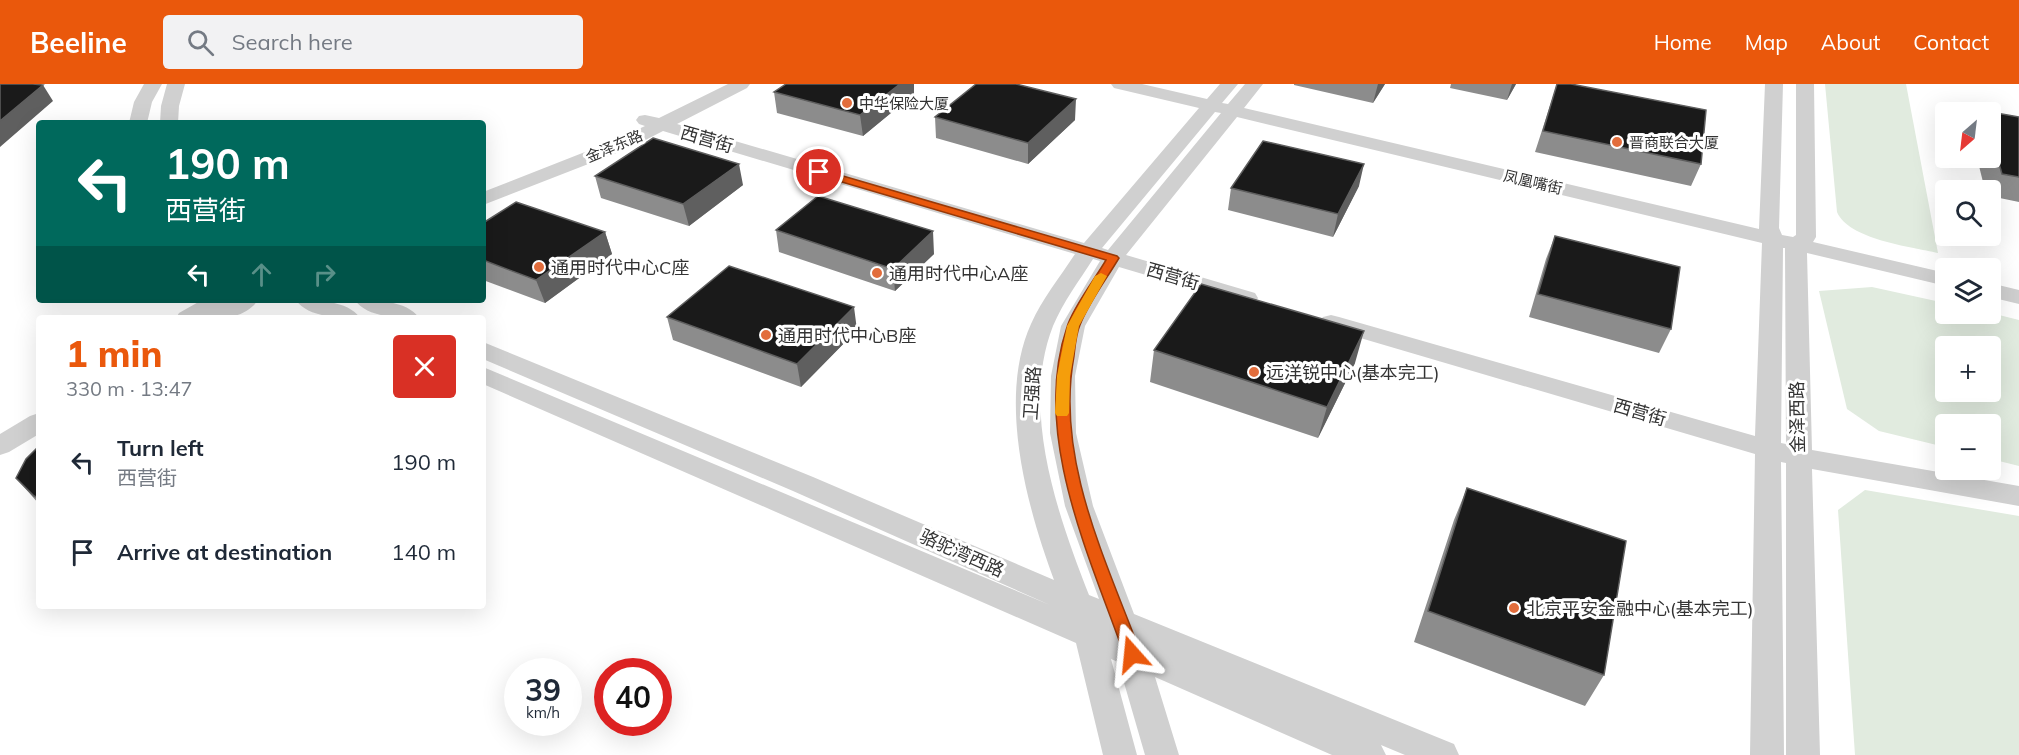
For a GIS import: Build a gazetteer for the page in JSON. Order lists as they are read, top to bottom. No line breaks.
{"streets":{"street":["西营街","金泽东路","凤凰嘴街","卫强路","金泽西路","骆驼湾西路"]},"crossings":[["西营街","金泽东路"],["西营街","卫强路"],["西营街","金泽西路"],["凤凰嘴街","卫强路"],["凤凰嘴街","金泽西路"],["卫强路","骆驼湾西路"]],"places":["中华保险大厦","晋商联合大厦","通用时代中心C座","通用时代中心A座","通用时代中心B座","远洋锐中心(基本完工)","北京平安金融中心(基本完工)"],"north":"bottom left","page":{"header":"Beeline","search":"Search here","nav":["Home","Map","About","Contact"],"map_buttons":["+","−"],"turn":["190 m","西营街"],"heading":["1 min","330 m · 13:47"],"list":[{"name":"Turn left","note":"西营街","value":"190 m"},{"name":"Arrive at destination","value":"140 m"}],"speed":"39 km/h","limit":"40"}}
